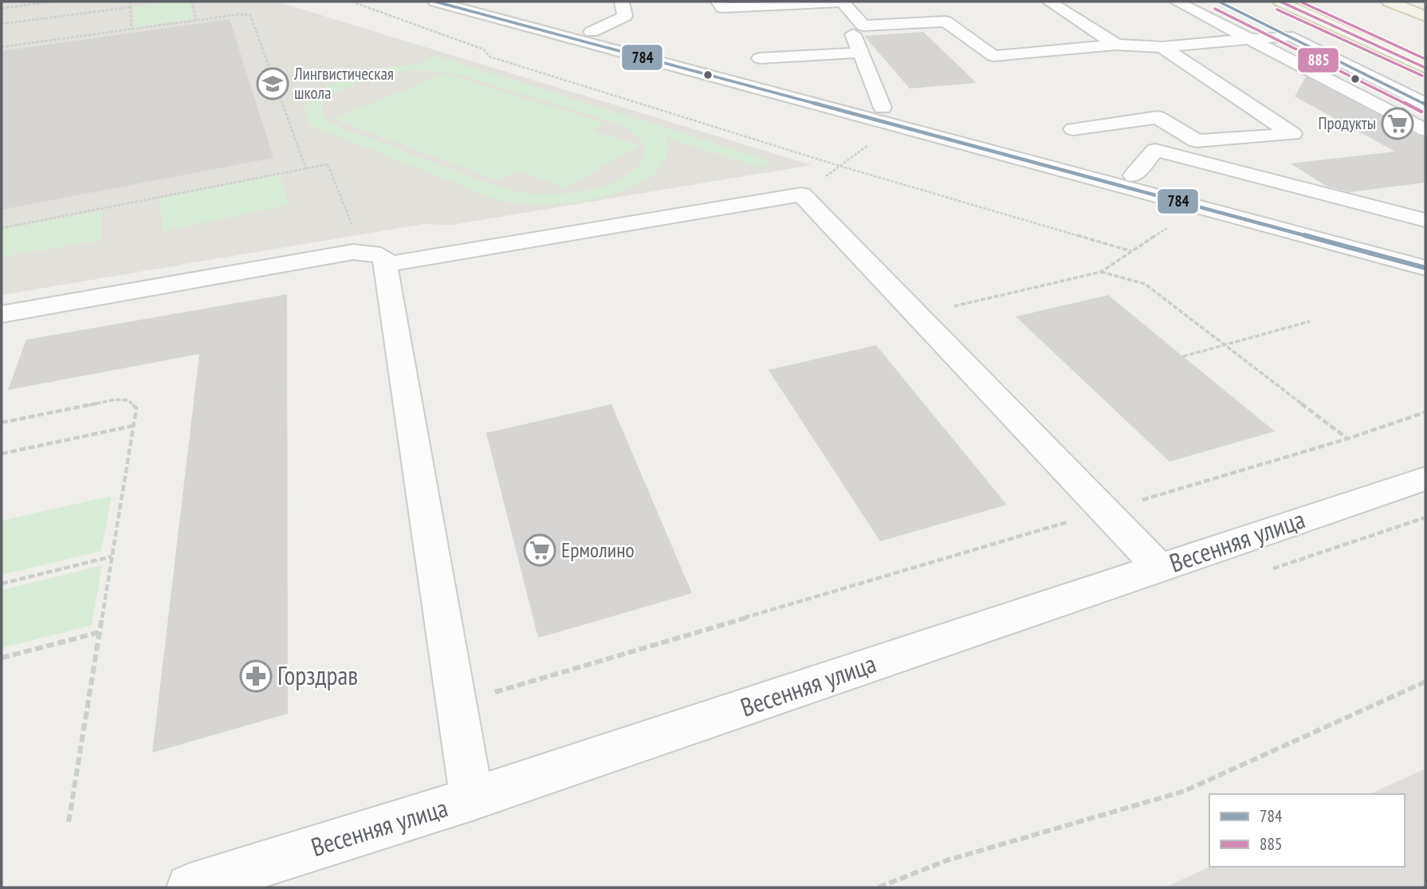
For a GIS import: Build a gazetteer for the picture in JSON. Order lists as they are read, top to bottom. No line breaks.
{"streets":{"street":["Весенняя улица"]},"places":{"school or university":["Лингвистическая школа"],"supermarket":["Продукты","Ермолино"],"pharmacy":["Горздрав"]},"lines":["transit line 784","transit line 885"],"legend":["784","885"]}
